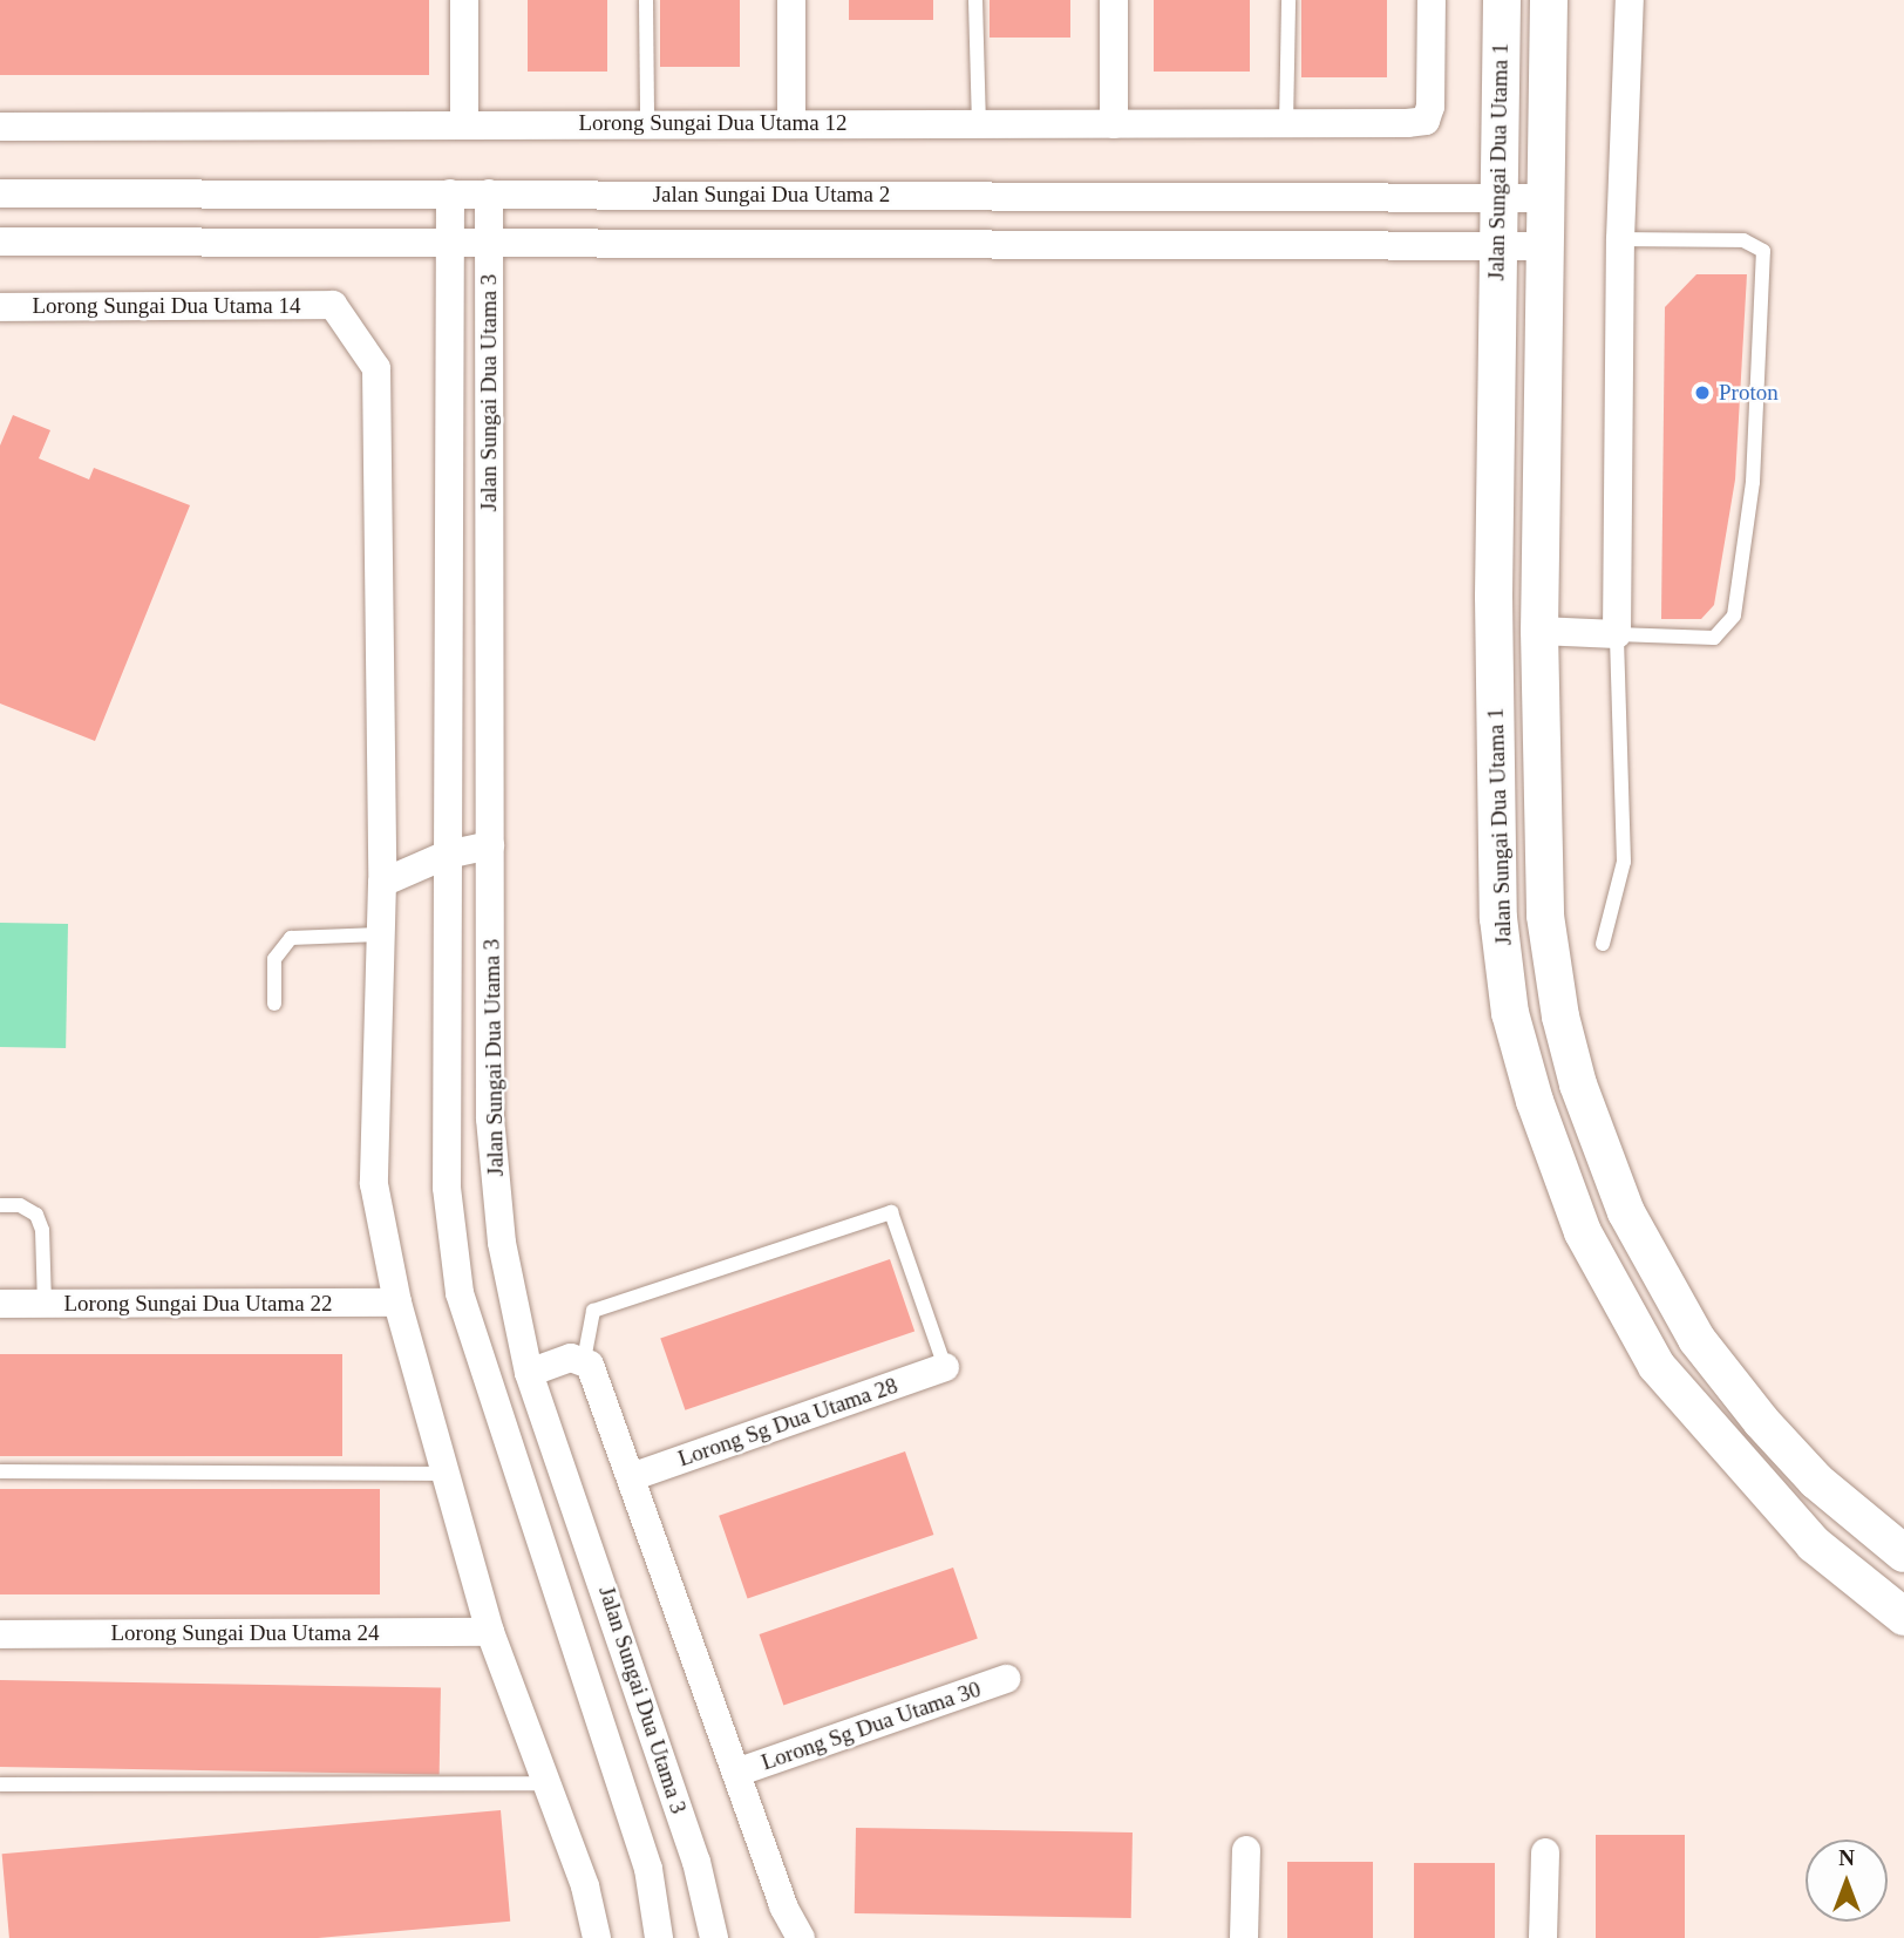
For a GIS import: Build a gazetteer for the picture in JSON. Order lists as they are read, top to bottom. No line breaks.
{"streets":{"street":["Lorong Sungai Dua Utama 12","Jalan Sungai Dua Utama 1","Jalan Sungai Dua Utama 2","Lorong Sungai Dua Utama 14","Jalan Sungai Dua Utama 3","Lorong Sungai Dua Utama 22","Lorong Sg Dua Utama 28","Lorong Sungai Dua Utama 24","Lorong Sg Dua Utama 30"]},"crossings":[["Jalan Sungai Dua Utama 1","Jalan Sungai Dua Utama 2"],["Jalan Sungai Dua Utama 2","Jalan Sungai Dua Utama 3"]],"places":["Proton"],"north":"top"}
